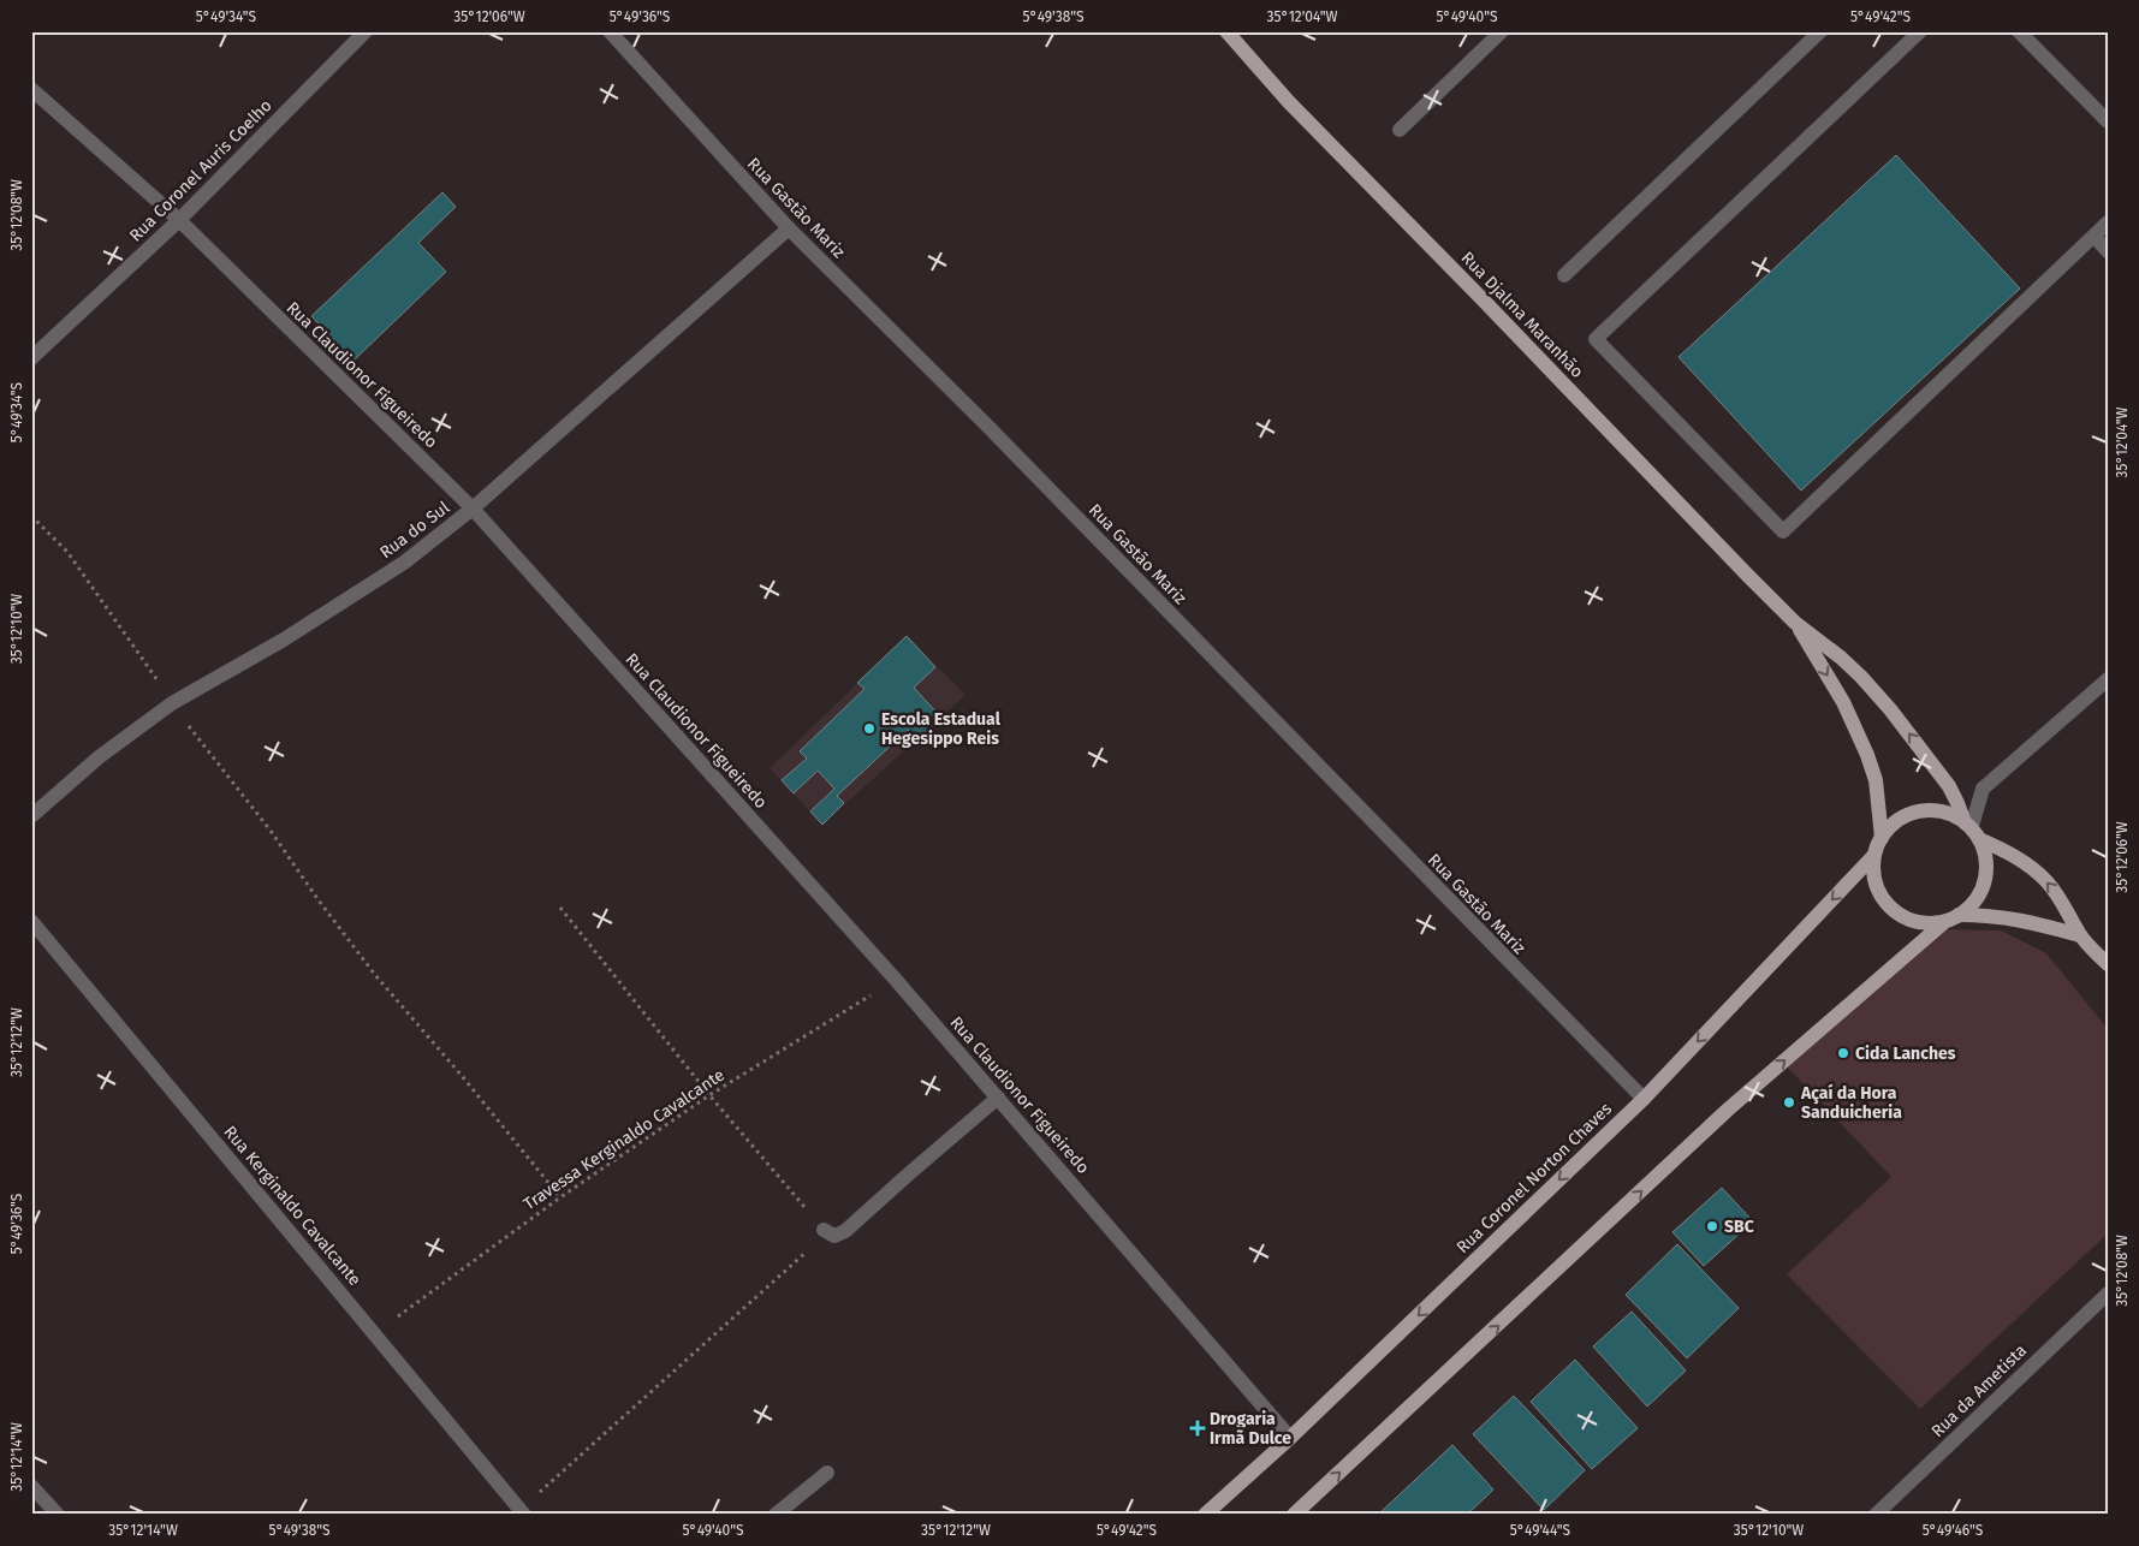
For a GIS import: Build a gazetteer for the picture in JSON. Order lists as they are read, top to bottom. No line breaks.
{"streets":{"main road":["Rua Djalma Maranhão","Rua Coronel Norton Chaves"],"street":["Rua Coronel Auris Coelho","Rua Gastão Mariz","Rua Claudionor Figueiredo","Rua do Sul","Rua Kerginaldo Cavalcante","Rua da Ametista"],"path":["Travessa Kerginaldo Cavalcante"]},"crossings":[["Rua Coronel Auris Coelho","Rua Claudionor Figueiredo"],["Rua Gastão Mariz","Rua do Sul"],["Rua Gastão Mariz","Rua Coronel Norton Chaves"],["Rua Djalma Maranhão","Rua Coronel Norton Chaves"],["Rua Claudionor Figueiredo","Rua do Sul"],["Rua Claudionor Figueiredo","Travessa Kerginaldo Cavalcante"],["Rua Claudionor Figueiredo","Rua Coronel Norton Chaves"],["Travessa Kerginaldo Cavalcante","Rua Kerginaldo Cavalcante"]],"places":{"other":["Escola Estadual Hegesippo Reis","Cida Lanches","Açaí da Hora Sanduicheria","SBC"],"health":["Drogaria Irmã Dulce"]},"coordinates":["5°49'34\"S","35°12'06\"W","5°49'36\"S","5°49'38\"S","35°12'04\"W","5°49'40\"S","5°49'42\"S","35°12'08\"W","35°12'10\"W","35°12'12\"W","35°12'14\"W","5°49'44\"S","5°49'46\"S"]}
